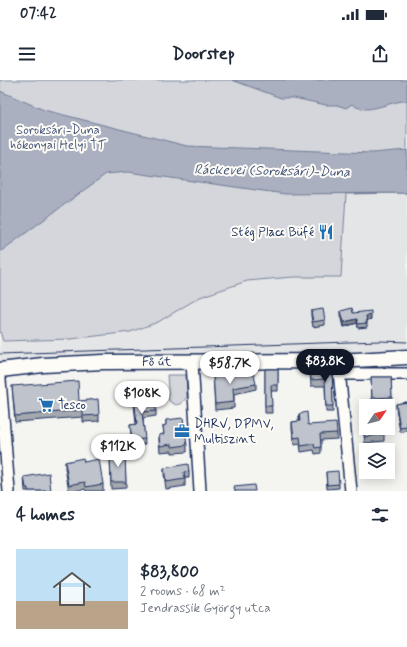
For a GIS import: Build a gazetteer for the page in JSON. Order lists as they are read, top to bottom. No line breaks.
{"streets":{"main road":["Fő út"]},"water":["Ráckevei (Soroksári)-Duna"],"parks":["Soroksári-Duna hókonyai Helyi TT"],"places":{"restaurant":["Stég Placc Büfé"],"supermarket":["Tesco"],"office":["DHRV, DPMV, Multiszint"]},"north":"top right","page":{"status":"07:42","header":"Doorstep","price":["$83.8K","$58.7K","$108K","$112K"],"heading":"4 homes","list":[{"name":"$83,800","note":"2 rooms · 68 m² · Jendrassik György utca"}]}}
